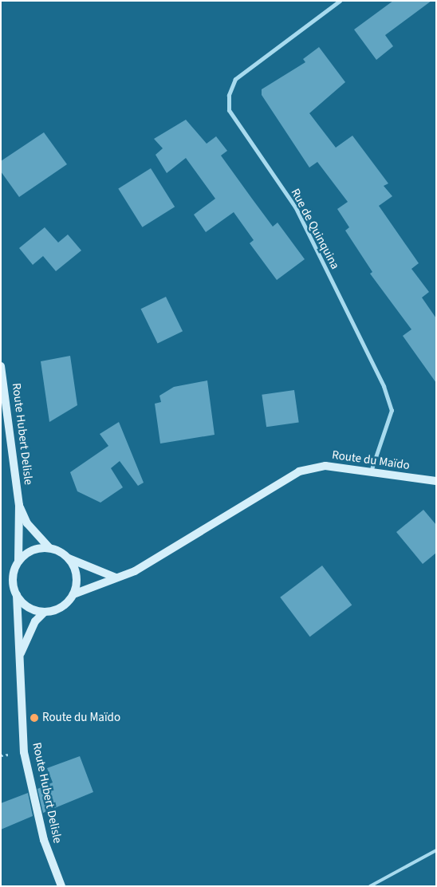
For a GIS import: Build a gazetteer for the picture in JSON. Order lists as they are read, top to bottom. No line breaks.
{"streets":{"main road":["Route Hubert Delisle","Route du Maïdo"],"street":["Rue de Quinquina"]},"crossings":[["Rue de Quinquina","Route du Maïdo"],["Route Hubert Delisle","Route du Maïdo"]],"places":["Route du Maïdo"]}
